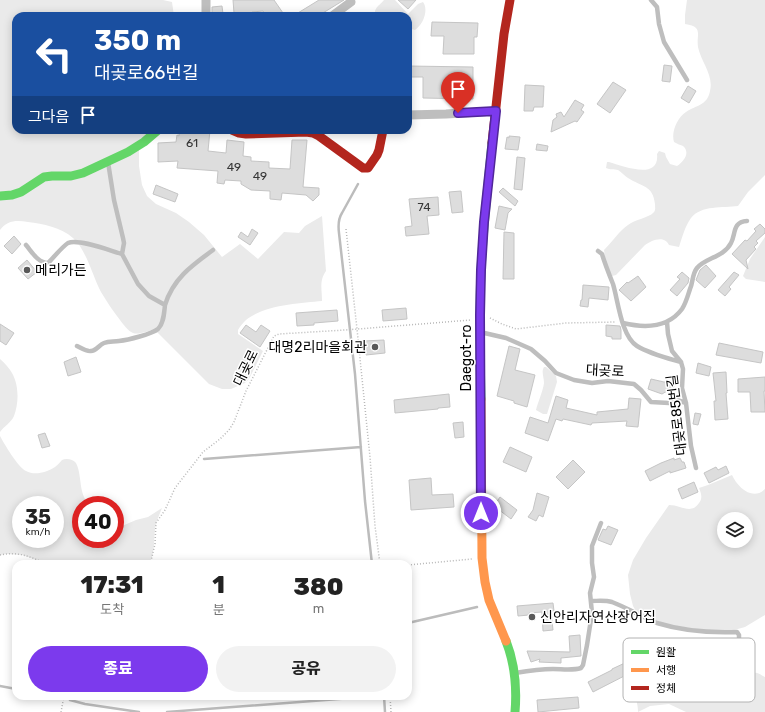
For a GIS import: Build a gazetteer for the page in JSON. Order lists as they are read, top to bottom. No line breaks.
{"streets":{"street":["Daegot-ro"],"lane":["대곶로","대곶로85번길"]},"crossings":[["Daegot-ro","대곶로"],["대곶로","대곶로85번길"]],"places":["메리가든","대명2리마을회관","신안리자연산장어집"],"house_numbers":["61","49","49","74"],"legend":["원활","서행","정체"],"page":{"turn":["350 m","대곶로66번길"],"then":"그다음","speed":"35 km/h","limit":"40","eta":["17:31","도착","1","분","380","m"],"buttons":["종료","공유"]}}
